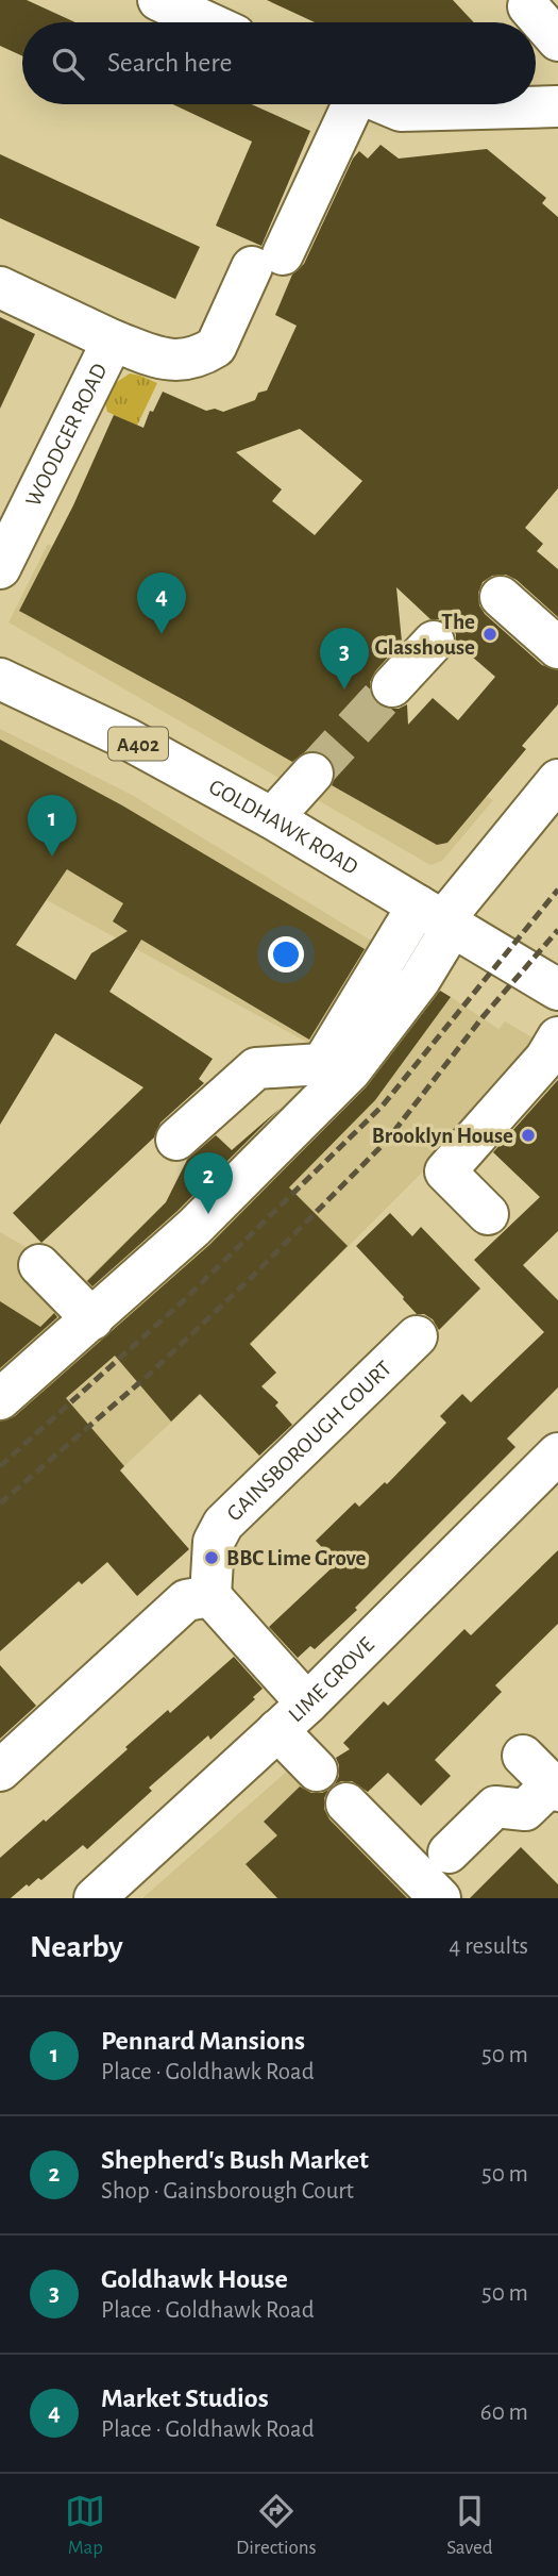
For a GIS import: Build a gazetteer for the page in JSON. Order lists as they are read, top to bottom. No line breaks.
{"streets":{"street":["WOODGER ROAD","A402","GOLDHAWK ROAD","GAINSBOROUGH COURT","LIME GROVE"]},"places":["The Glasshouse","Brooklyn House","BBC Lime Grove"],"page":{"search":"Search here","pins":["4","3","1","2"],"heading":["Nearby","4 results"],"list":[{"mark":"1","name":"Pennard Mansions","note":"Place · Goldhawk Road","value":"50 m"},{"mark":"2","name":"Shepherd's Bush Market","note":"Shop · Gainsborough Court","value":"50 m"},{"mark":"3","name":"Goldhawk House","note":"Place · Goldhawk Road","value":"50 m"},{"mark":"4","name":"Market Studios","note":"Place · Goldhawk Road","value":"60 m"}],"nav":["Map","Directions","Saved"]}}
